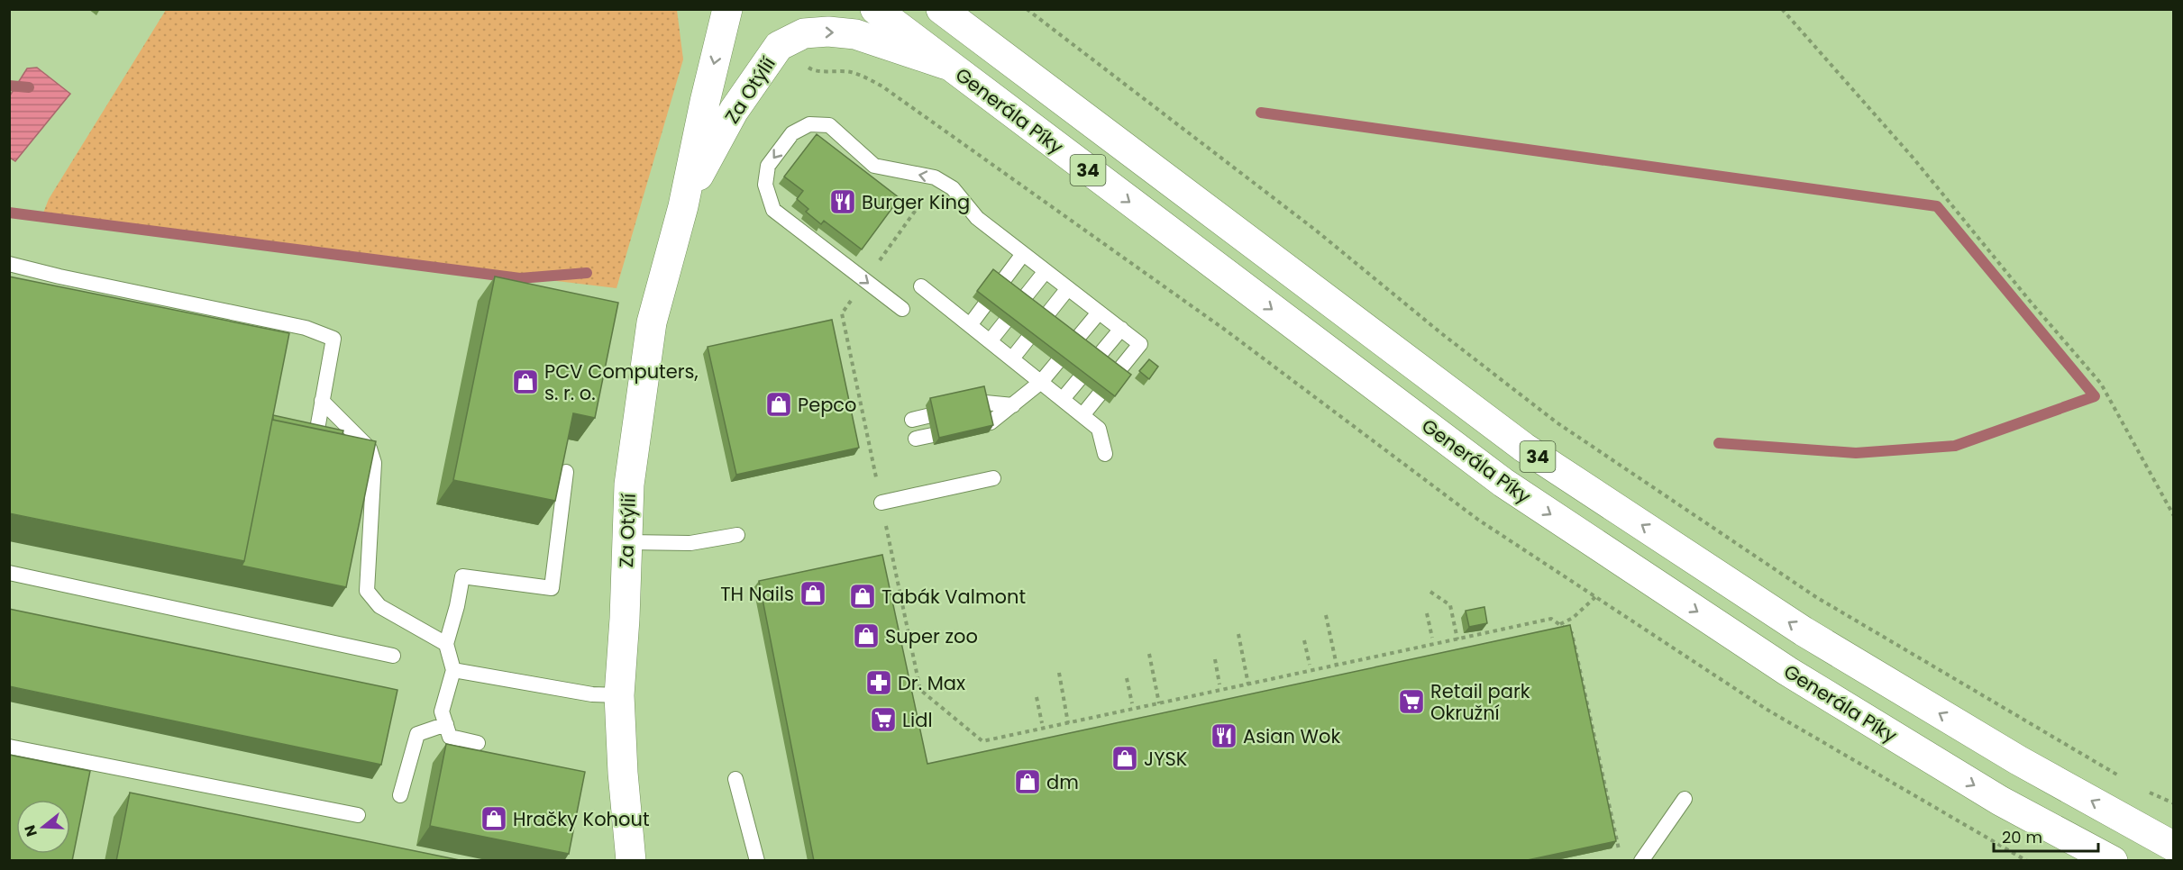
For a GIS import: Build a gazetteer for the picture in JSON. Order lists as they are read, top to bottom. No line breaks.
{"streets":{"main road":["Za Otýlií","Generála Píky","34"]},"crossings":[["Za Otýlií","Generála Píky"]],"places":{"restaurant":["Burger King","Asian Wok"],"shop":["PCV Computers, s. r. o.","Pepco","TH Nails","Tabák Valmont","Super zoo","JYSK","dm","Hračky Kohout"],"pharmacy":["Dr. Max"],"supermarket":["Retail park Okružní","Lidl"]},"scale_bar":"20 m","north":"left"}
